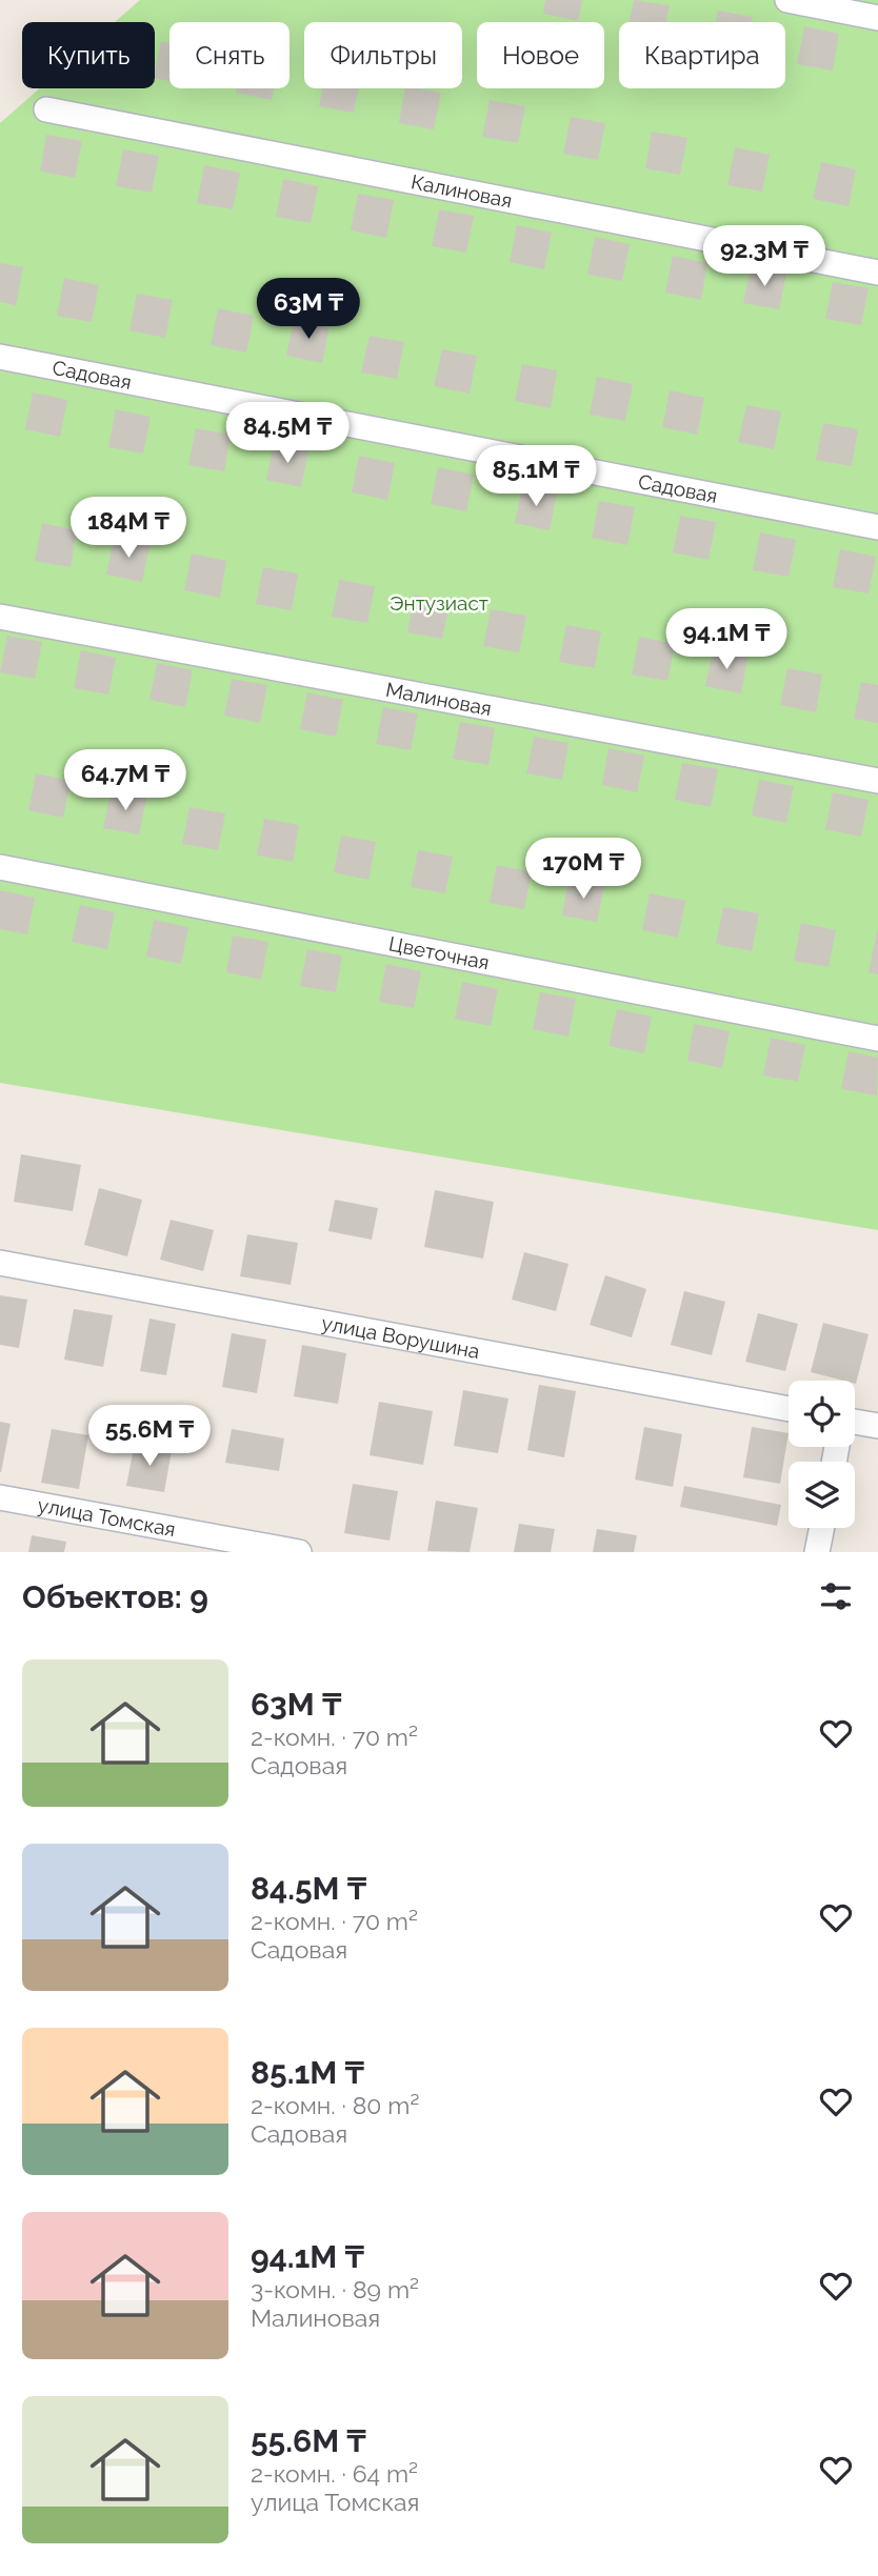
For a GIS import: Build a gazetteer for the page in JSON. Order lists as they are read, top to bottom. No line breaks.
{"streets":{"street":["Калиновая","Садовая","Малиновая","Цветочная","улица Ворушина","улица Томская"]},"parks":["Энтузиаст"],"page":{"chip":["Купить","Снять","Фильтры","Новое","Квартира"],"price":["92.3M ₸","63M ₸","84.5M ₸","85.1M ₸","184M ₸","94.1M ₸","64.7M ₸","170M ₸","55.6M ₸"],"heading":"Объектов: 9","list":[{"name":"63M ₸","note":"2-комн. · 70 m² · Садовая"},{"name":"84.5M ₸","note":"2-комн. · 70 m² · Садовая"},{"name":"85.1M ₸","note":"2-комн. · 80 m² · Садовая"},{"name":"94.1M ₸","note":"3-комн. · 89 m² · Малиновая"},{"name":"55.6M ₸","note":"2-комн. · 64 m² · улица Томская"}]}}
